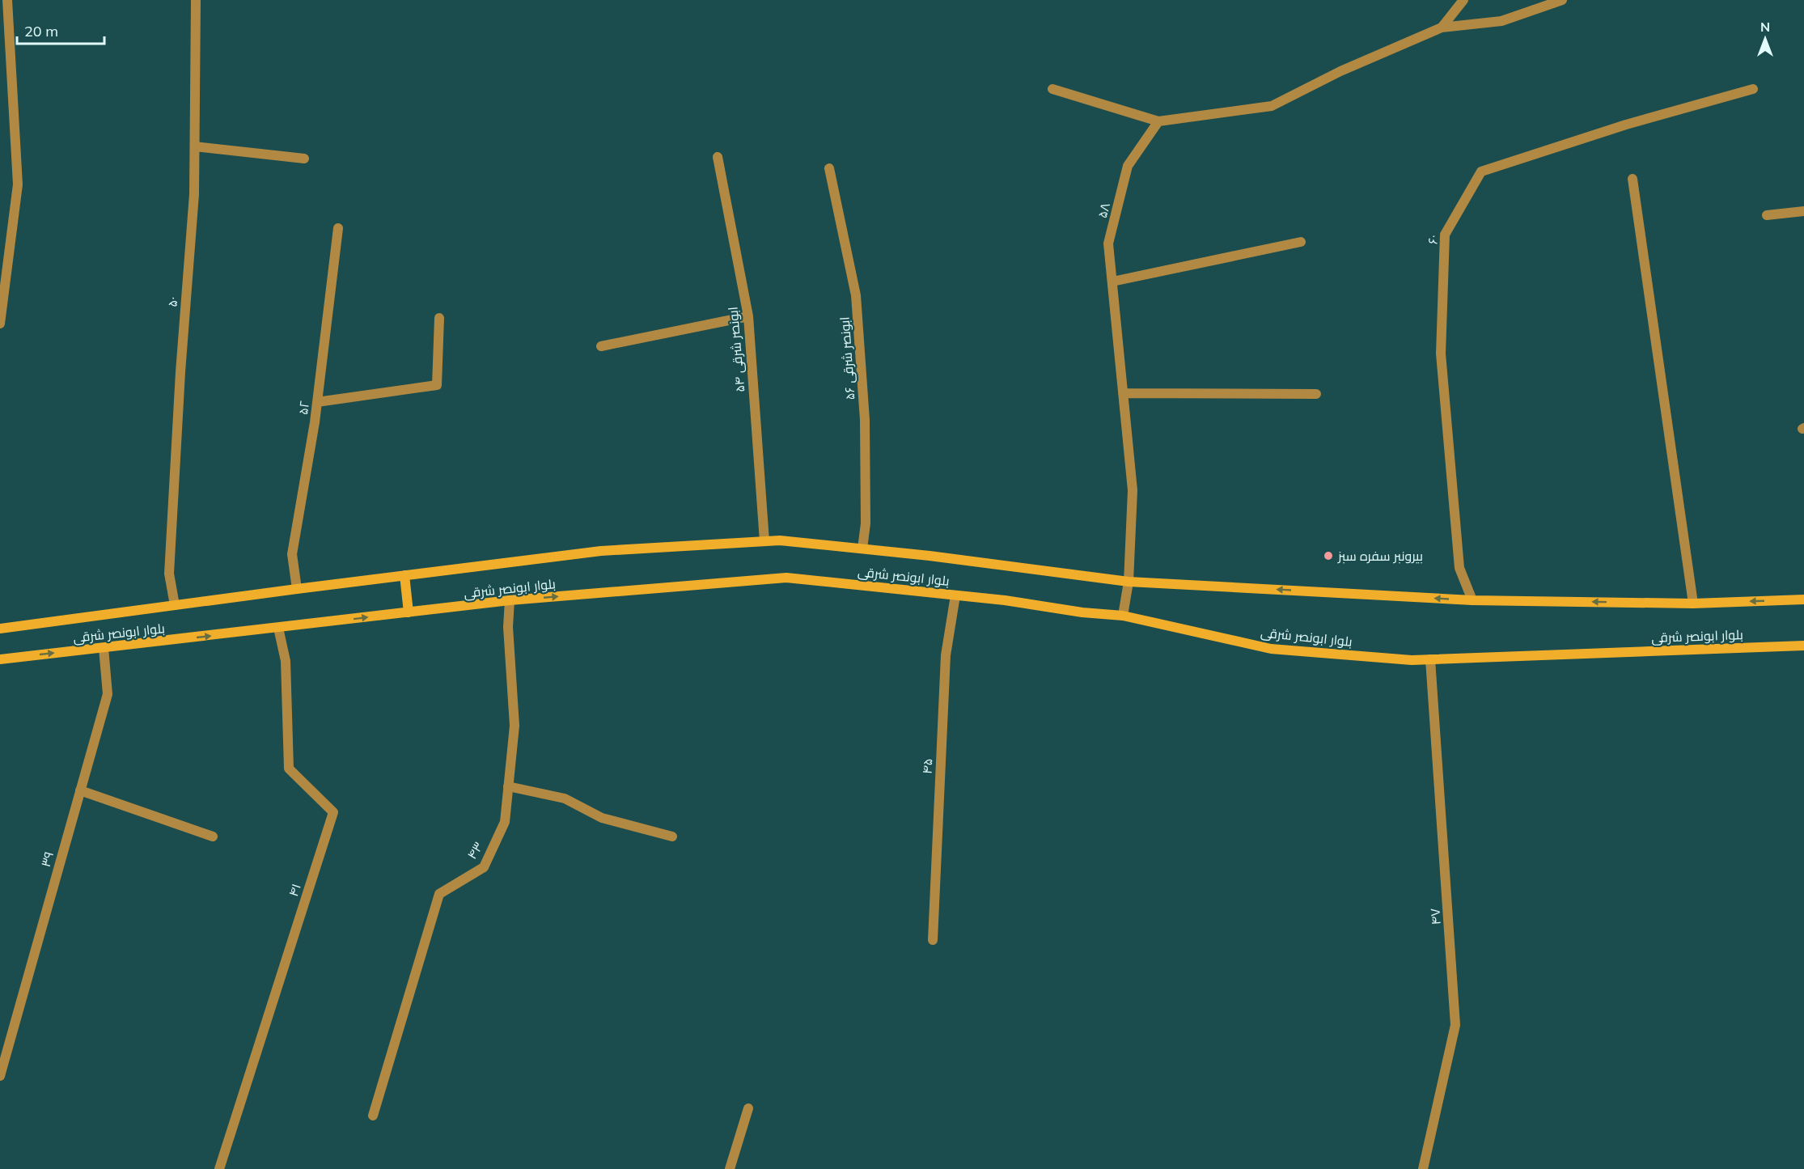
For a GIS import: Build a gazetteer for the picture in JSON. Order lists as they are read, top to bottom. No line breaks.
{"streets":{"main road":["بلوار ابونصر شرقی"],"street":["۵۸","۶۰","۵۰","ابونصر شرقی ۵۴","ابونصر شرقی ۵۶","۵۲","۴۵","۴۳","۳۹","۴۱","۴۷"]},"crossings":[["۵۸","بلوار ابونصر شرقی"],["۶۰","بلوار ابونصر شرقی"],["۵۰","بلوار ابونصر شرقی"],["ابونصر شرقی ۵۴","بلوار ابونصر شرقی"],["ابونصر شرقی ۵۶","بلوار ابونصر شرقی"],["۵۲","بلوار ابونصر شرقی"],["بلوار ابونصر شرقی","۴۵"],["بلوار ابونصر شرقی","۴۳"],["بلوار ابونصر شرقی","۳۹"],["بلوار ابونصر شرقی","۴۱"],["بلوار ابونصر شرقی","۴۷"]],"places":["بیرونبر سفره سبز"],"scale_bar":"20 m","north":"top"}
